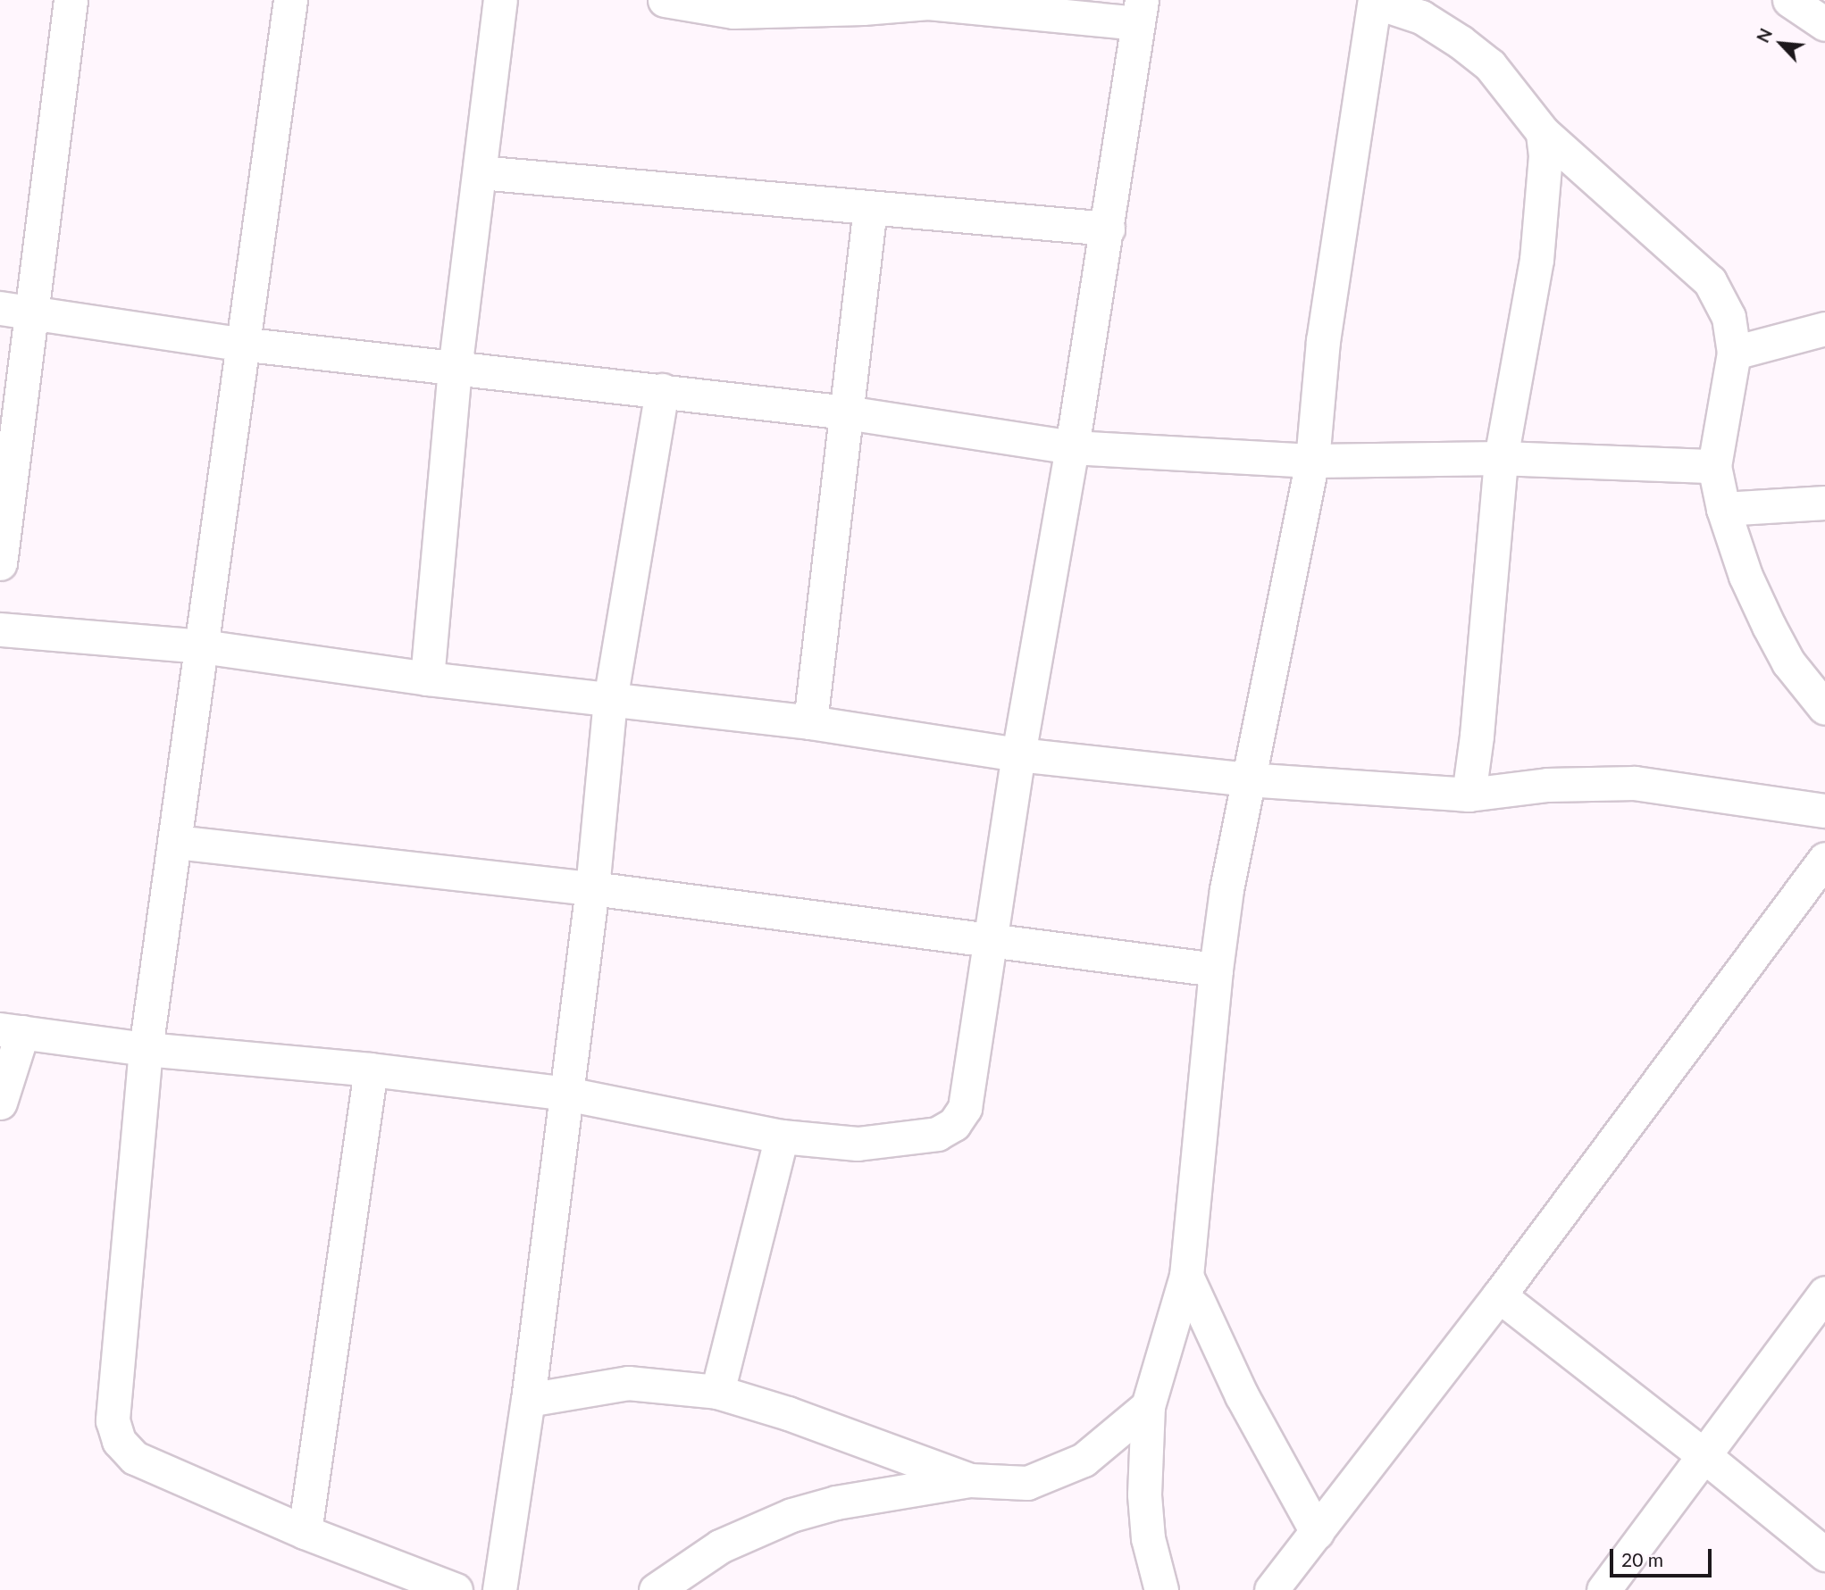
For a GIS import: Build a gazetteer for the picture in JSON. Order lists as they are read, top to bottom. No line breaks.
{"scale_bar":"20 m","north":"top left"}
